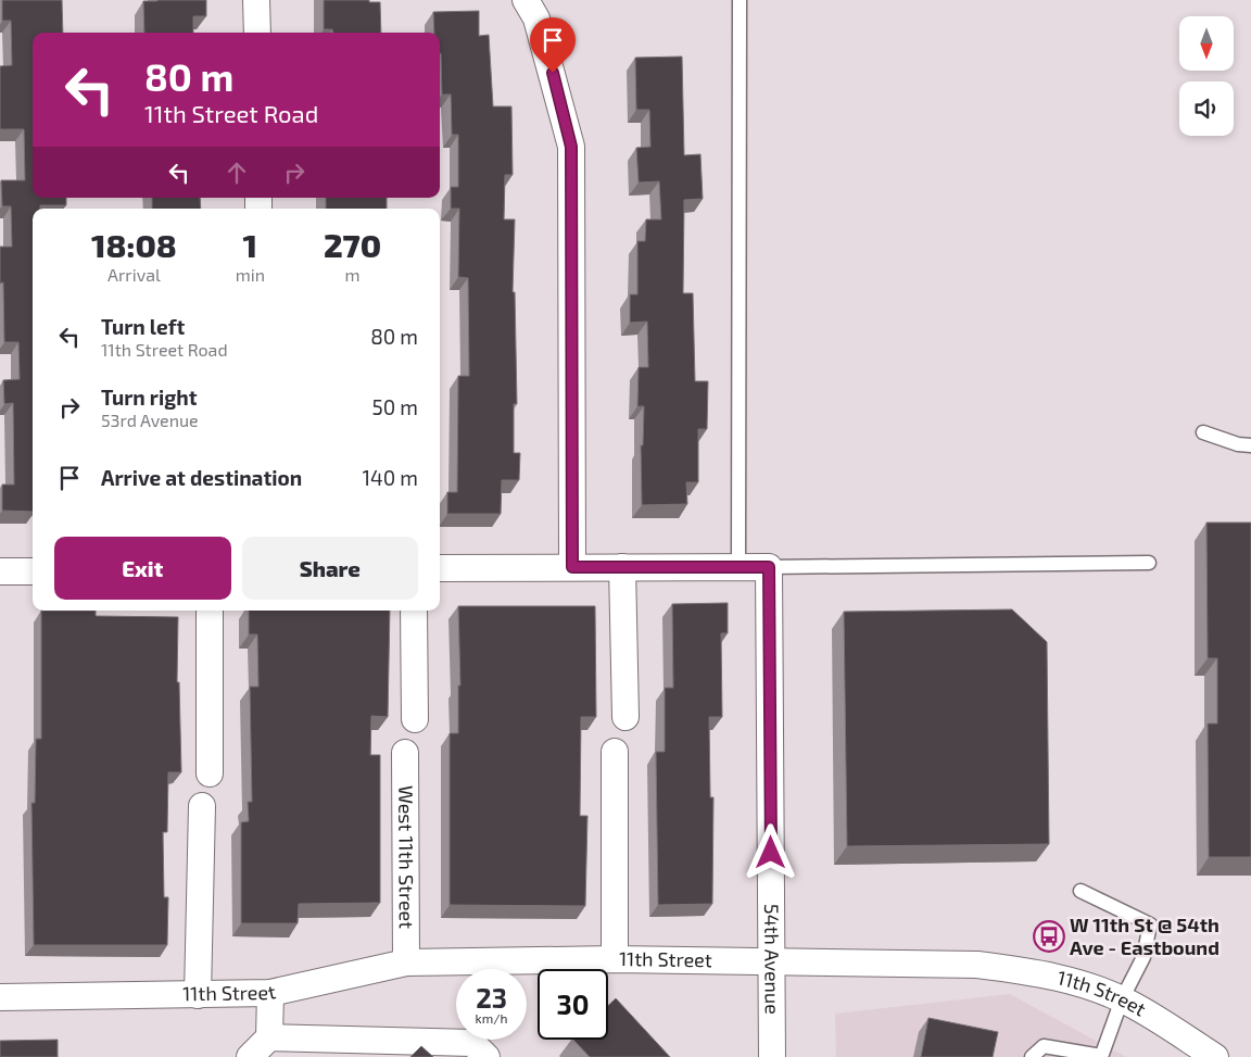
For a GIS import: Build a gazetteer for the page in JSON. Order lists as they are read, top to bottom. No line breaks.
{"streets":{"street":["West 11th Street","54th Avenue","11th Street"]},"crossings":[["West 11th Street","11th Street"],["54th Avenue","11th Street"]],"places":{"bus stop":["W 11th St @ 54th Ave - Eastbound"]},"north":"bottom","page":{"turn":["80 m","11th Street Road"],"eta":["18:08","Arrival","1","min","270","m"],"list":[{"name":"Turn left","note":"11th Street Road","value":"80 m"},{"name":"Turn right","note":"53rd Avenue","value":"50 m"},{"name":"Arrive at destination","value":"140 m"}],"buttons":["Exit","Share"],"speed":"23 km/h","limit":"30"}}
